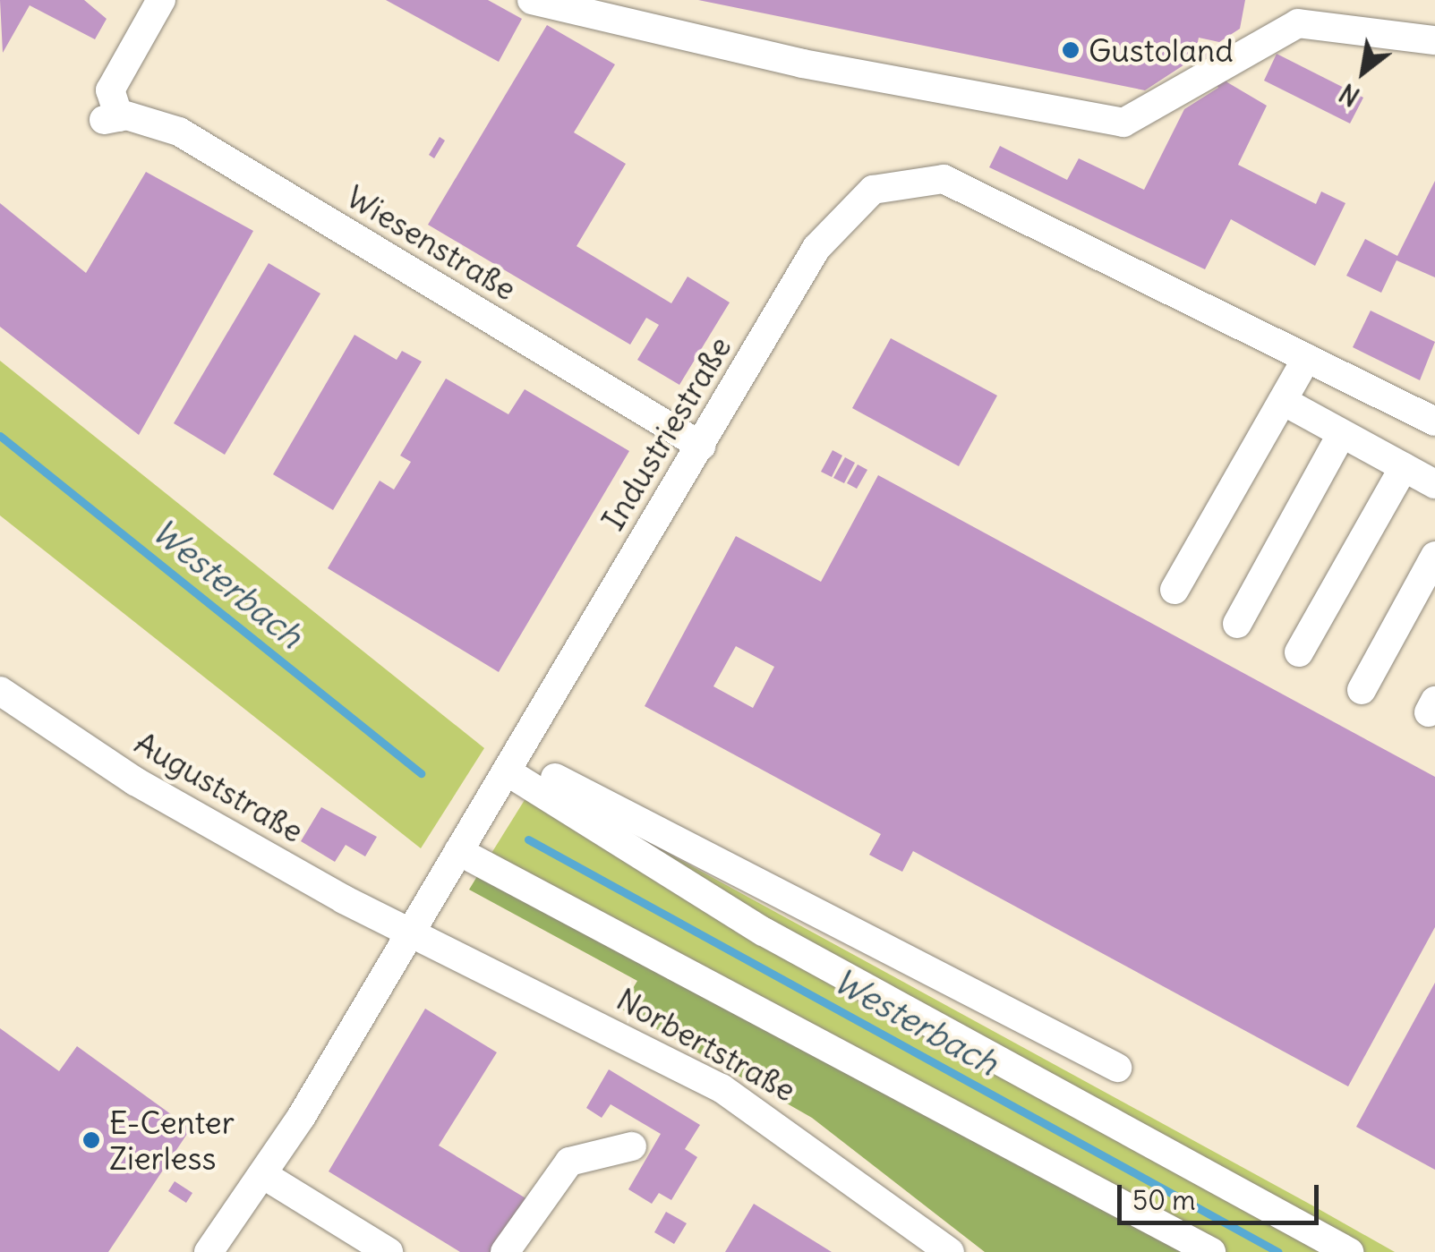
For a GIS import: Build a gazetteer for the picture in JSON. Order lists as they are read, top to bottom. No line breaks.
{"streets":{"street":["Wiesenstraße","Industriestraße","Auguststraße","Norbertstraße"]},"crossings":[["Wiesenstraße","Industriestraße"],["Industriestraße","Auguststraße"],["Industriestraße","Norbertstraße"],["Auguststraße","Norbertstraße"]],"water":["Westerbach"],"places":["Gustoland","E-Center Zierless"],"scale_bar":"50 m","north":"bottom left"}
